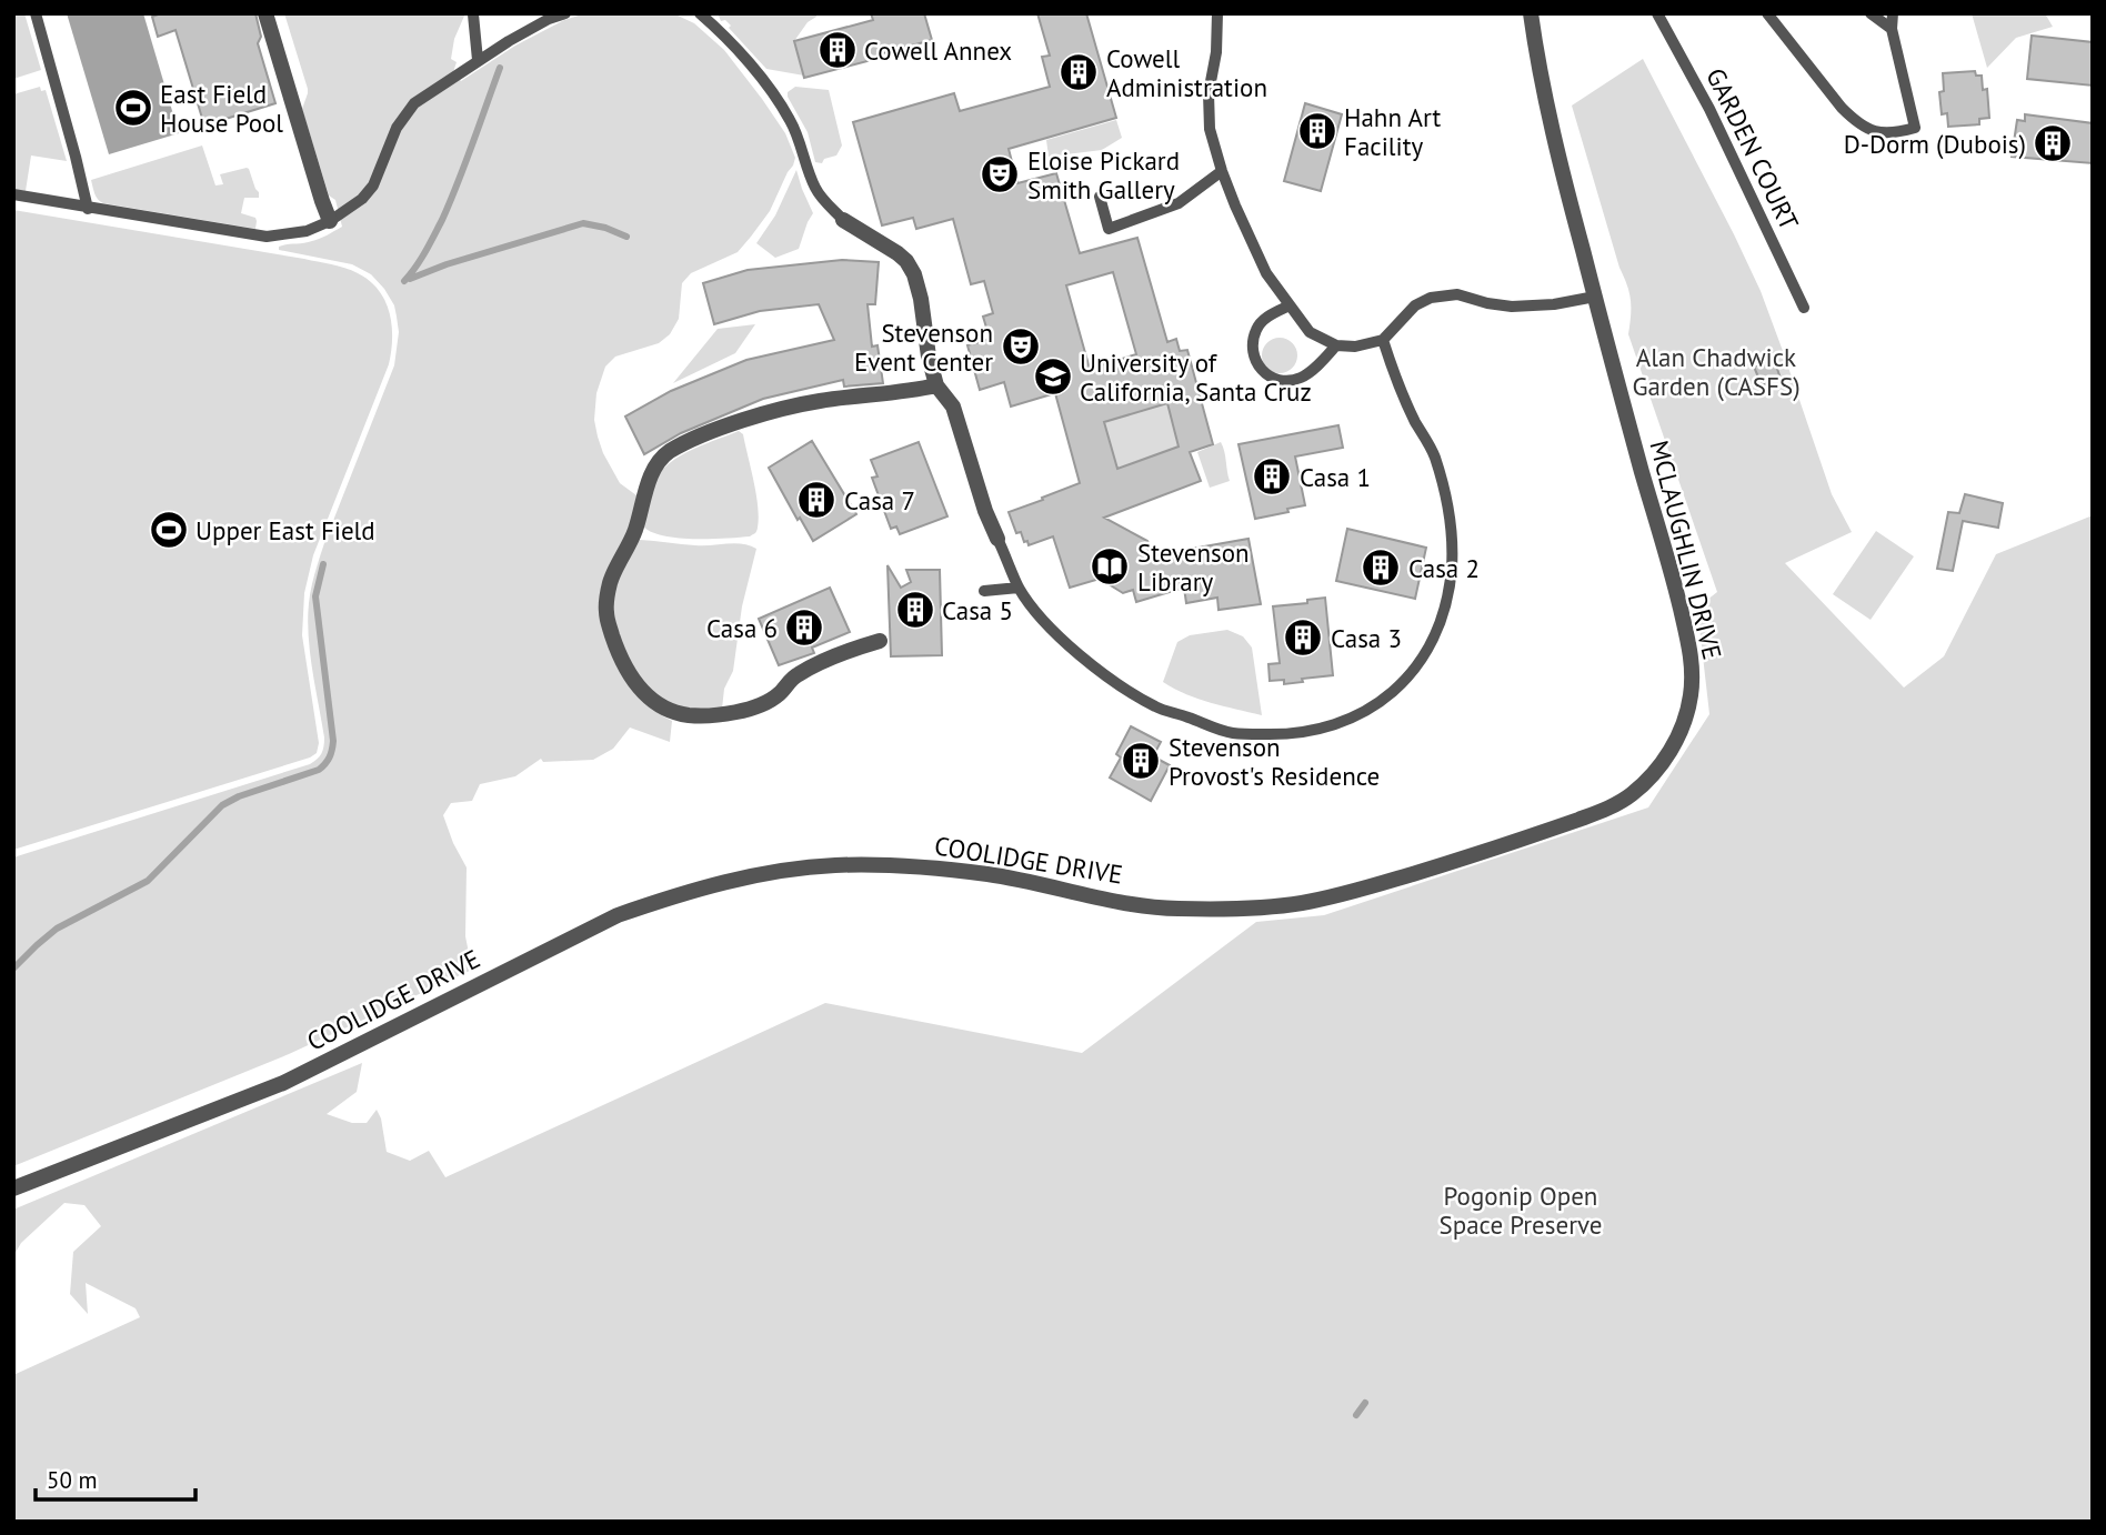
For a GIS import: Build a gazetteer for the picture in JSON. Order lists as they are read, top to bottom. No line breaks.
{"streets":{"street":["MCLAUGHLIN DRIVE","COOLIDGE DRIVE"],"lane":["GARDEN COURT"]},"crossings":[["MCLAUGHLIN DRIVE","COOLIDGE DRIVE"]],"parks":["Alan Chadwick Garden (CASFS)","Pogonip Open Space Preserve"],"places":{"building":["Cowell Annex","Cowell Administration","Hahn Art Facility","D-Dorm (Dubois)","Casa 1","Casa 7","Casa 2","Casa 5","Casa 6","Casa 3","Stevenson Provost's Residence"],"sports":["East Field House Pool","Upper East Field"],"theatre":["Eloise Pickard Smith Gallery","Stevenson Event Center"],"school or university":["University of California, Santa Cruz"],"library":["Stevenson Library"]},"scale_bar":"50 m"}
